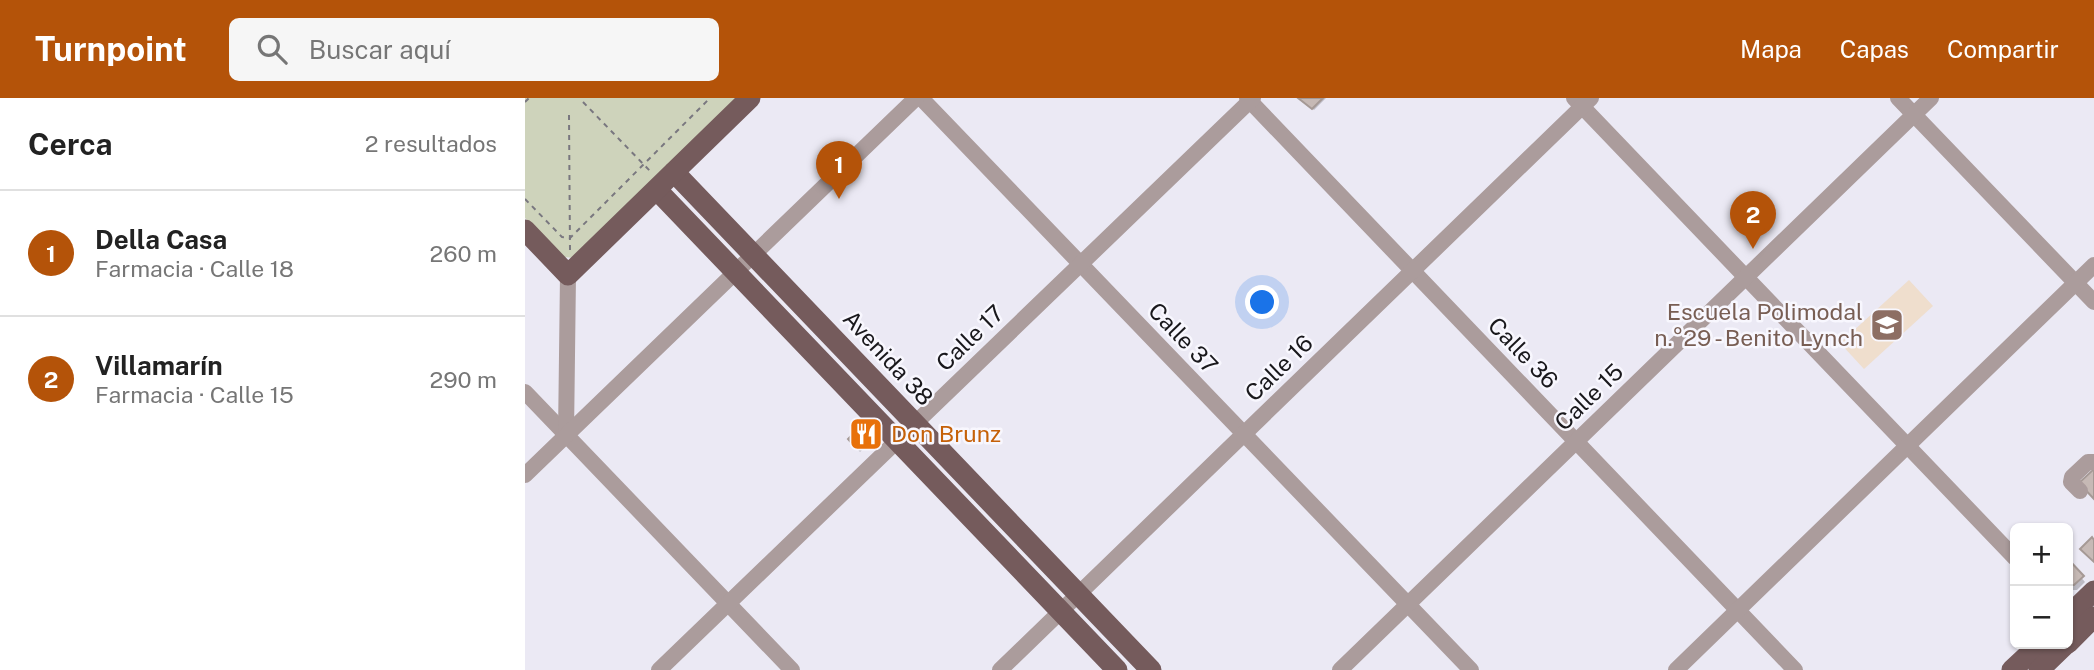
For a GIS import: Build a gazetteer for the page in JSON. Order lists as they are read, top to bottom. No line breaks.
{"streets":{"main road":["Avenida 38"],"street":["Calle 17","Calle 37","Calle 36","Calle 16","Calle 15"]},"crossings":[["Calle 17","Calle 37"],["Calle 17","Calle 36"],["Calle 17","Avenida 38"],["Calle 37","Calle 16"],["Calle 37","Calle 15"],["Calle 36","Calle 16"],["Calle 36","Calle 15"],["Avenida 38","Calle 16"]],"places":{"school or university":["Escuela Polimodal n.°29 - Benito Lynch"],"restaurant":["Don Brunz"]},"page":{"header":"Turnpoint","search":"Buscar aquí","nav":["Mapa","Capas","Compartir"],"heading":["Cerca","2 resultados"],"pins":["1","2"],"list":[{"mark":"1","name":"Della Casa","note":"Farmacia · Calle 18","value":"260 m"},{"mark":"2","name":"Villamarín","note":"Farmacia · Calle 15","value":"290 m"}],"map_buttons":["+","−"]}}
